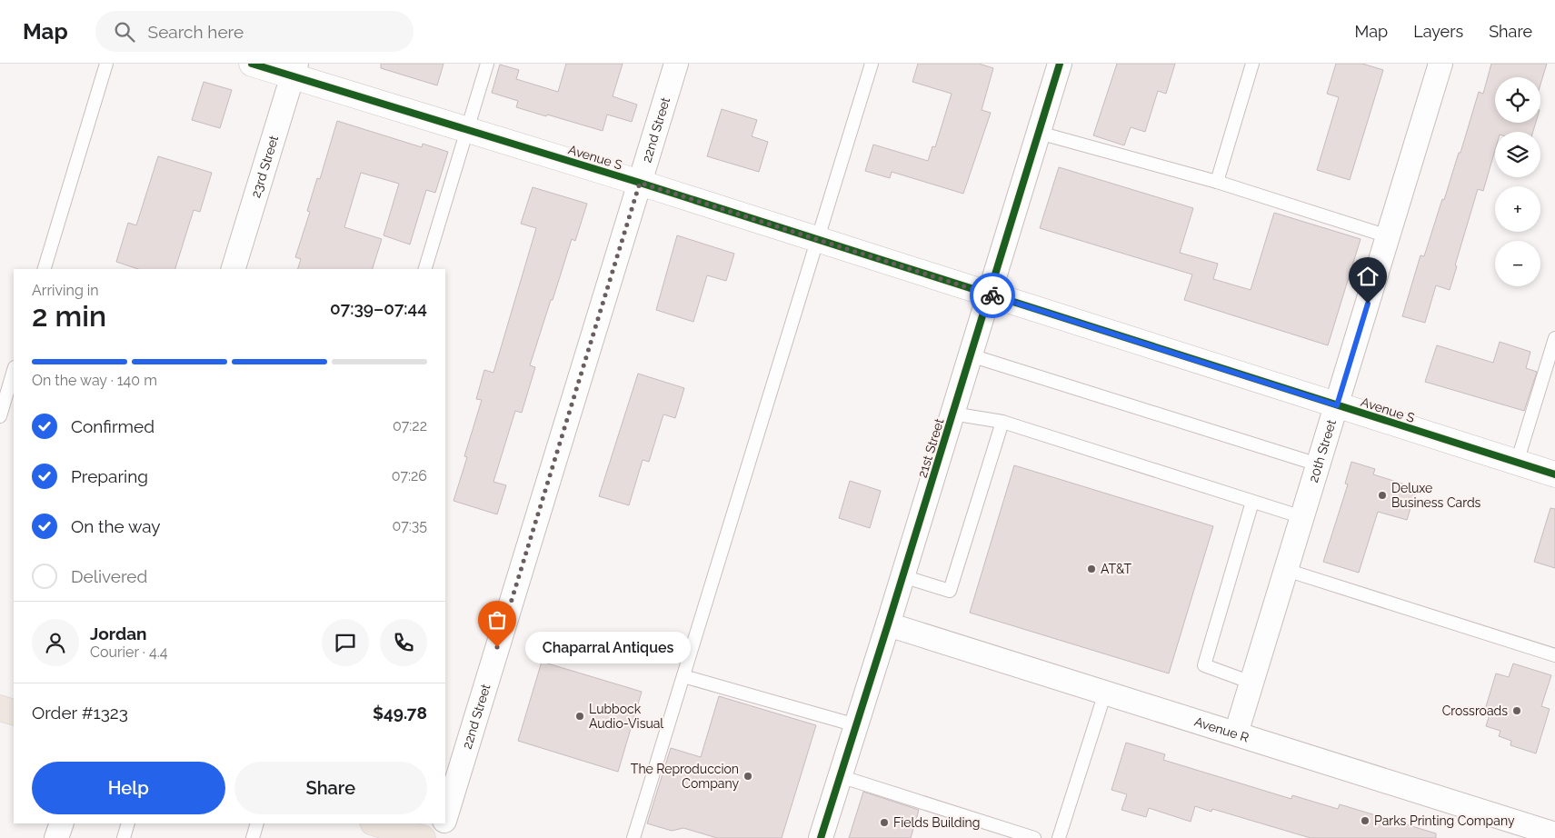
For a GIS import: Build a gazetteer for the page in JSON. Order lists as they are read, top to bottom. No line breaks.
{"streets":{"street":["22nd Street","Avenue S","23rd Street","21st Street","20th Street","Avenue R"]},"crossings":[["22nd Street","Avenue S"],["Avenue S","23rd Street"],["Avenue S","21st Street"],["Avenue S","20th Street"],["21st Street","Avenue R"],["20th Street","Avenue R"]],"places":["Deluxe Business Cards","AT&T","Chaparral Antiques","Crossroads","Lubbock Audio-Visual","The Reproduccion Company","Parks Printing Company","Fields Building"],"page":{"header":"Map","search":"Search here","nav":["Map","Layers","Share"],"map_buttons":["+","−"],"heading":["2 min","Arriving in","07:39–07:44"],"panel":["Jordan","Courier · 4.4","Order #1323","$49.78"],"bar":"On the way · 140 m","list":[["Confirmed","07:22"],["Preparing","07:26"],["On the way","07:35"],"Delivered"],"bubble":"Chaparral Antiques","buttons":["Help","Share"]}}
